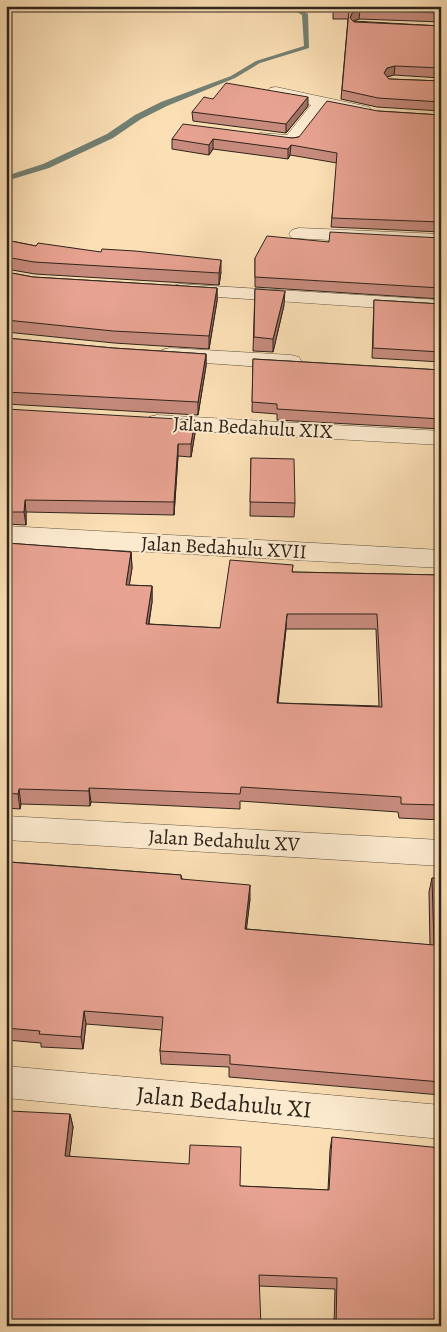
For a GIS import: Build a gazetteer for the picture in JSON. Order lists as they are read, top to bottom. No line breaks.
{"streets":{"street":["Jalan Bedahulu XIX","Jalan Bedahulu XVII","Jalan Bedahulu XV","Jalan Bedahulu XI"]}}
